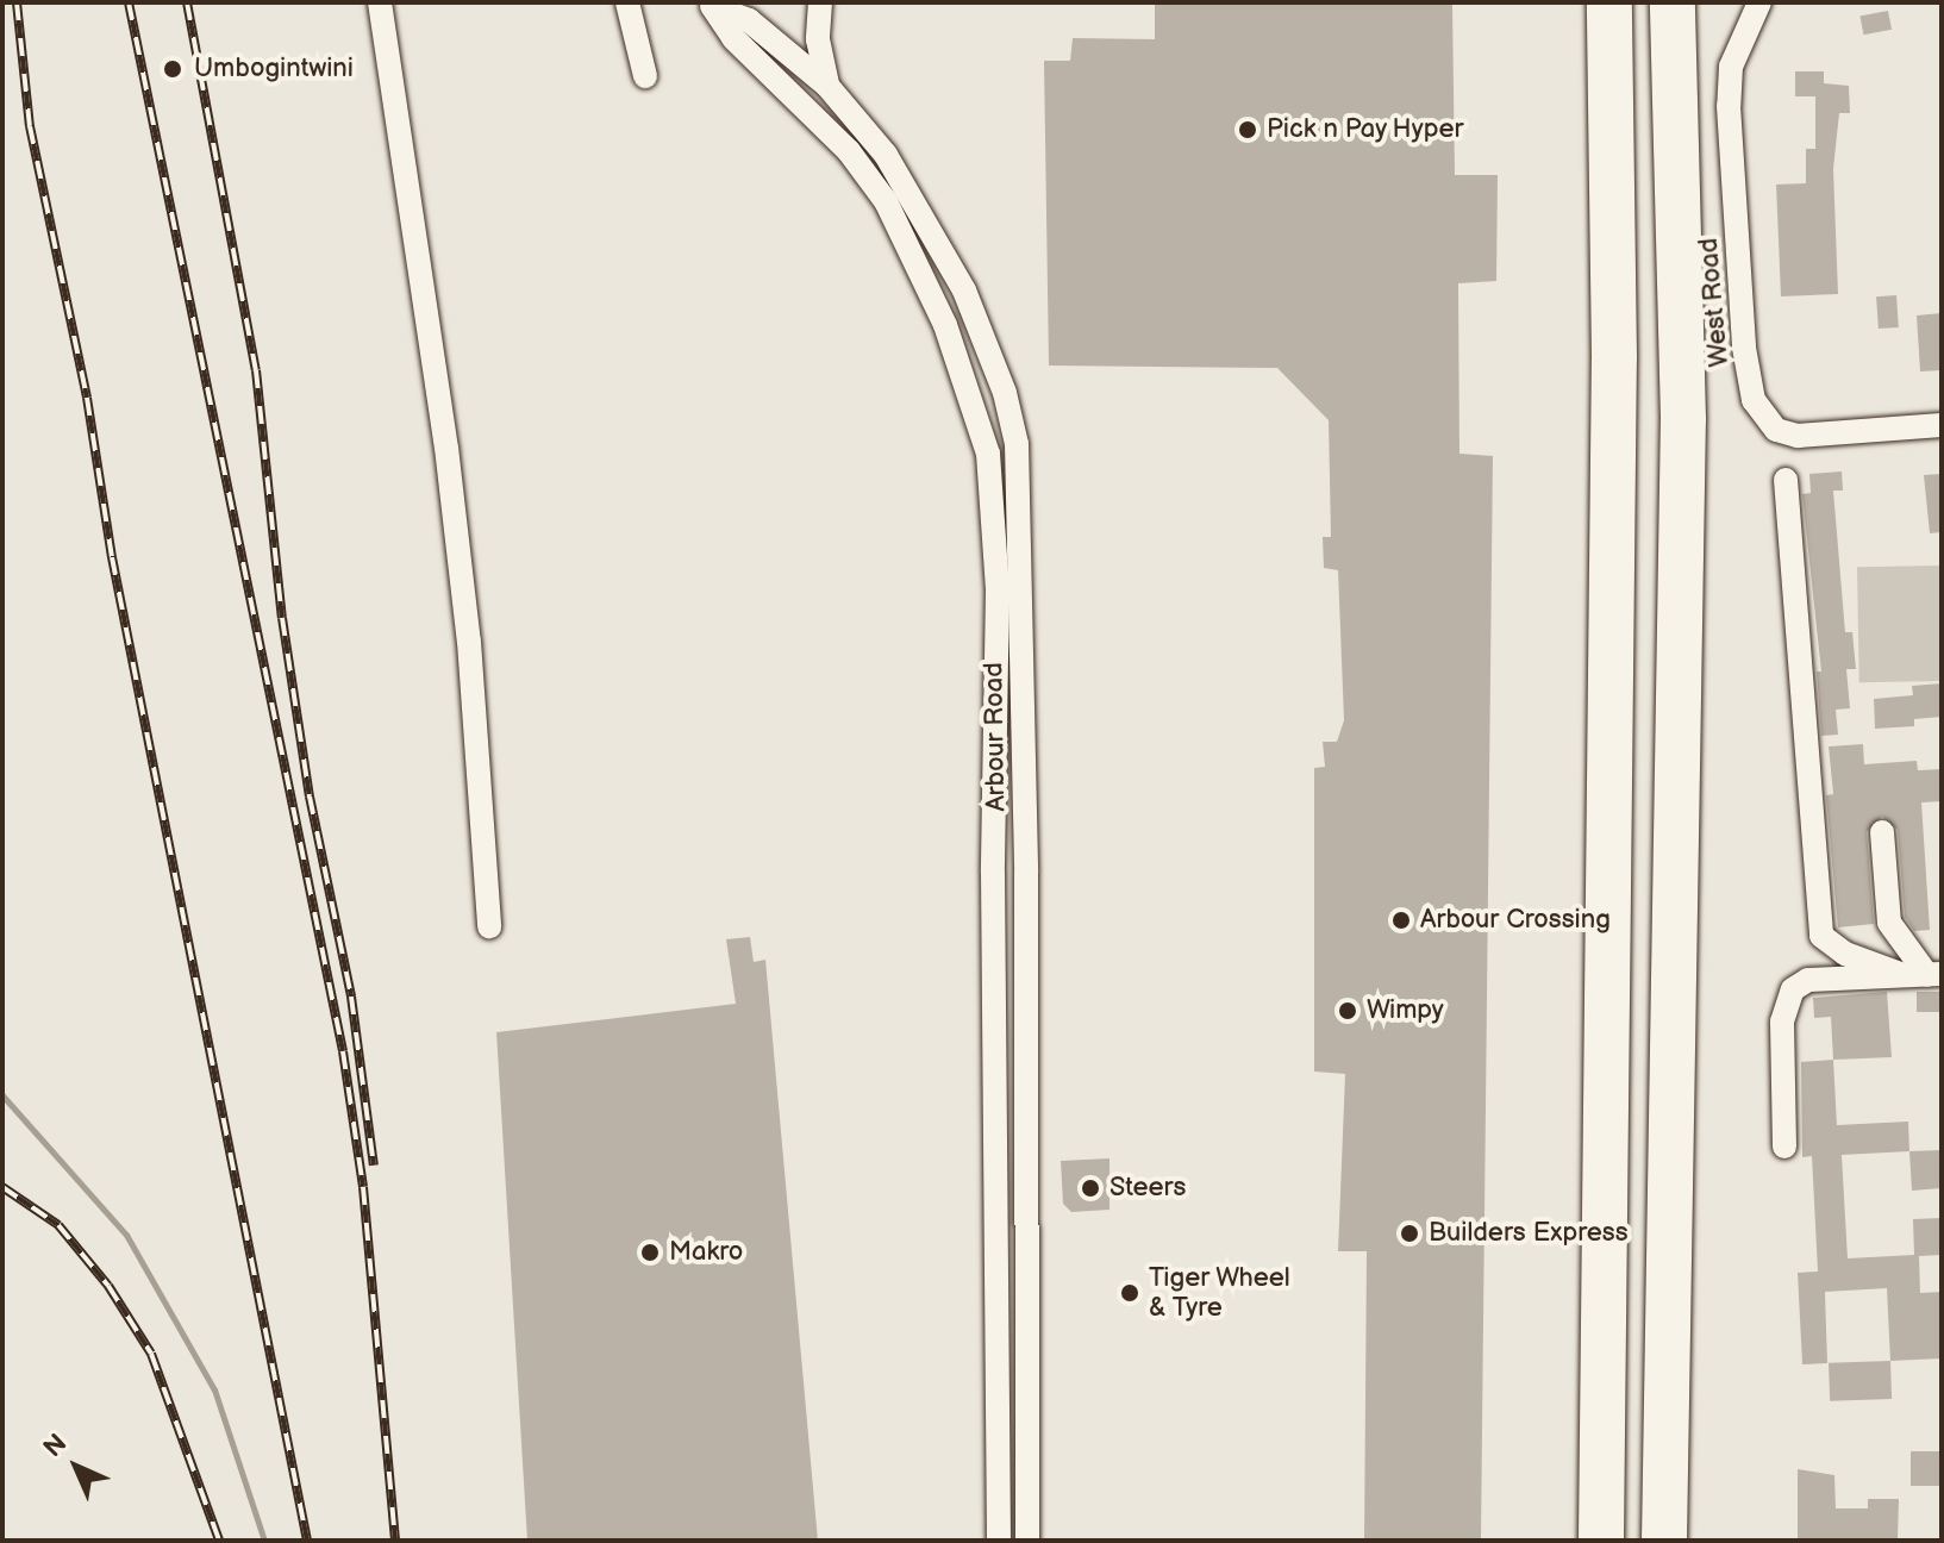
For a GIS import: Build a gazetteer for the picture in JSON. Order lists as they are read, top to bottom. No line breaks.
{"streets":{"street":["West Road","Arbour Road"]},"places":["Umbogintwini","Pick n Pay Hyper","Arbour Crossing","Wimpy","Steers","Builders Express","Makro","Tiger Wheel & Tyre"],"north":"top left"}
